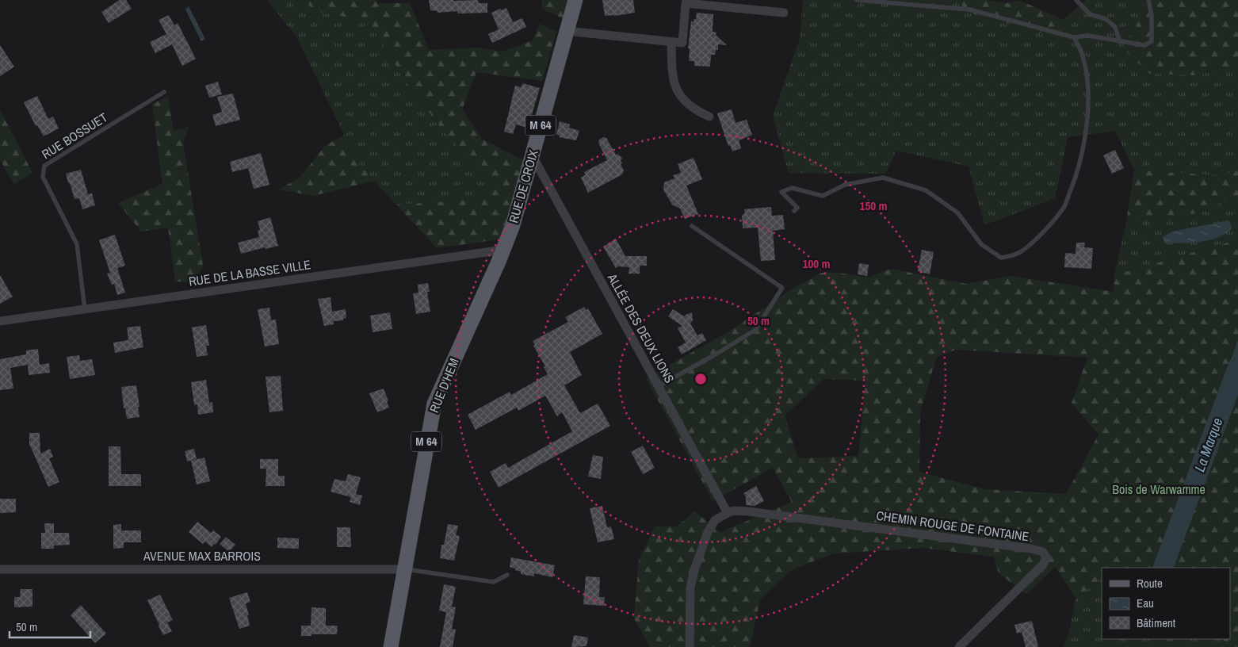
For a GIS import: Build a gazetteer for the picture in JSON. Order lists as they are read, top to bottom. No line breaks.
{"streets":{"main road":["M 64","RUE DE CROIX","RUE D'HEM"],"street":["RUE DE LA BASSE VILLE","ALLÉE DES DEUX LIONS","CHEMIN ROUGE DE FONTAINE","AVENUE MAX BARROIS"],"lane":["RUE BOSSUET"]},"crossings":[["RUE BOSSUET","RUE DE LA BASSE VILLE"],["RUE DE CROIX","RUE DE LA BASSE VILLE"],["RUE DE CROIX","ALLÉE DES DEUX LIONS"],["RUE DE CROIX","RUE D'HEM"],["RUE DE LA BASSE VILLE","RUE D'HEM"],["ALLÉE DES DEUX LIONS","CHEMIN ROUGE DE FONTAINE"],["RUE D'HEM","AVENUE MAX BARROIS"]],"water":["La Marque"],"parks":["Bois de Warwamme"],"legend":["Route","Eau","Bâtiment"],"scale_bar":"50 m","rings":["150 m","100 m","50 m"]}
